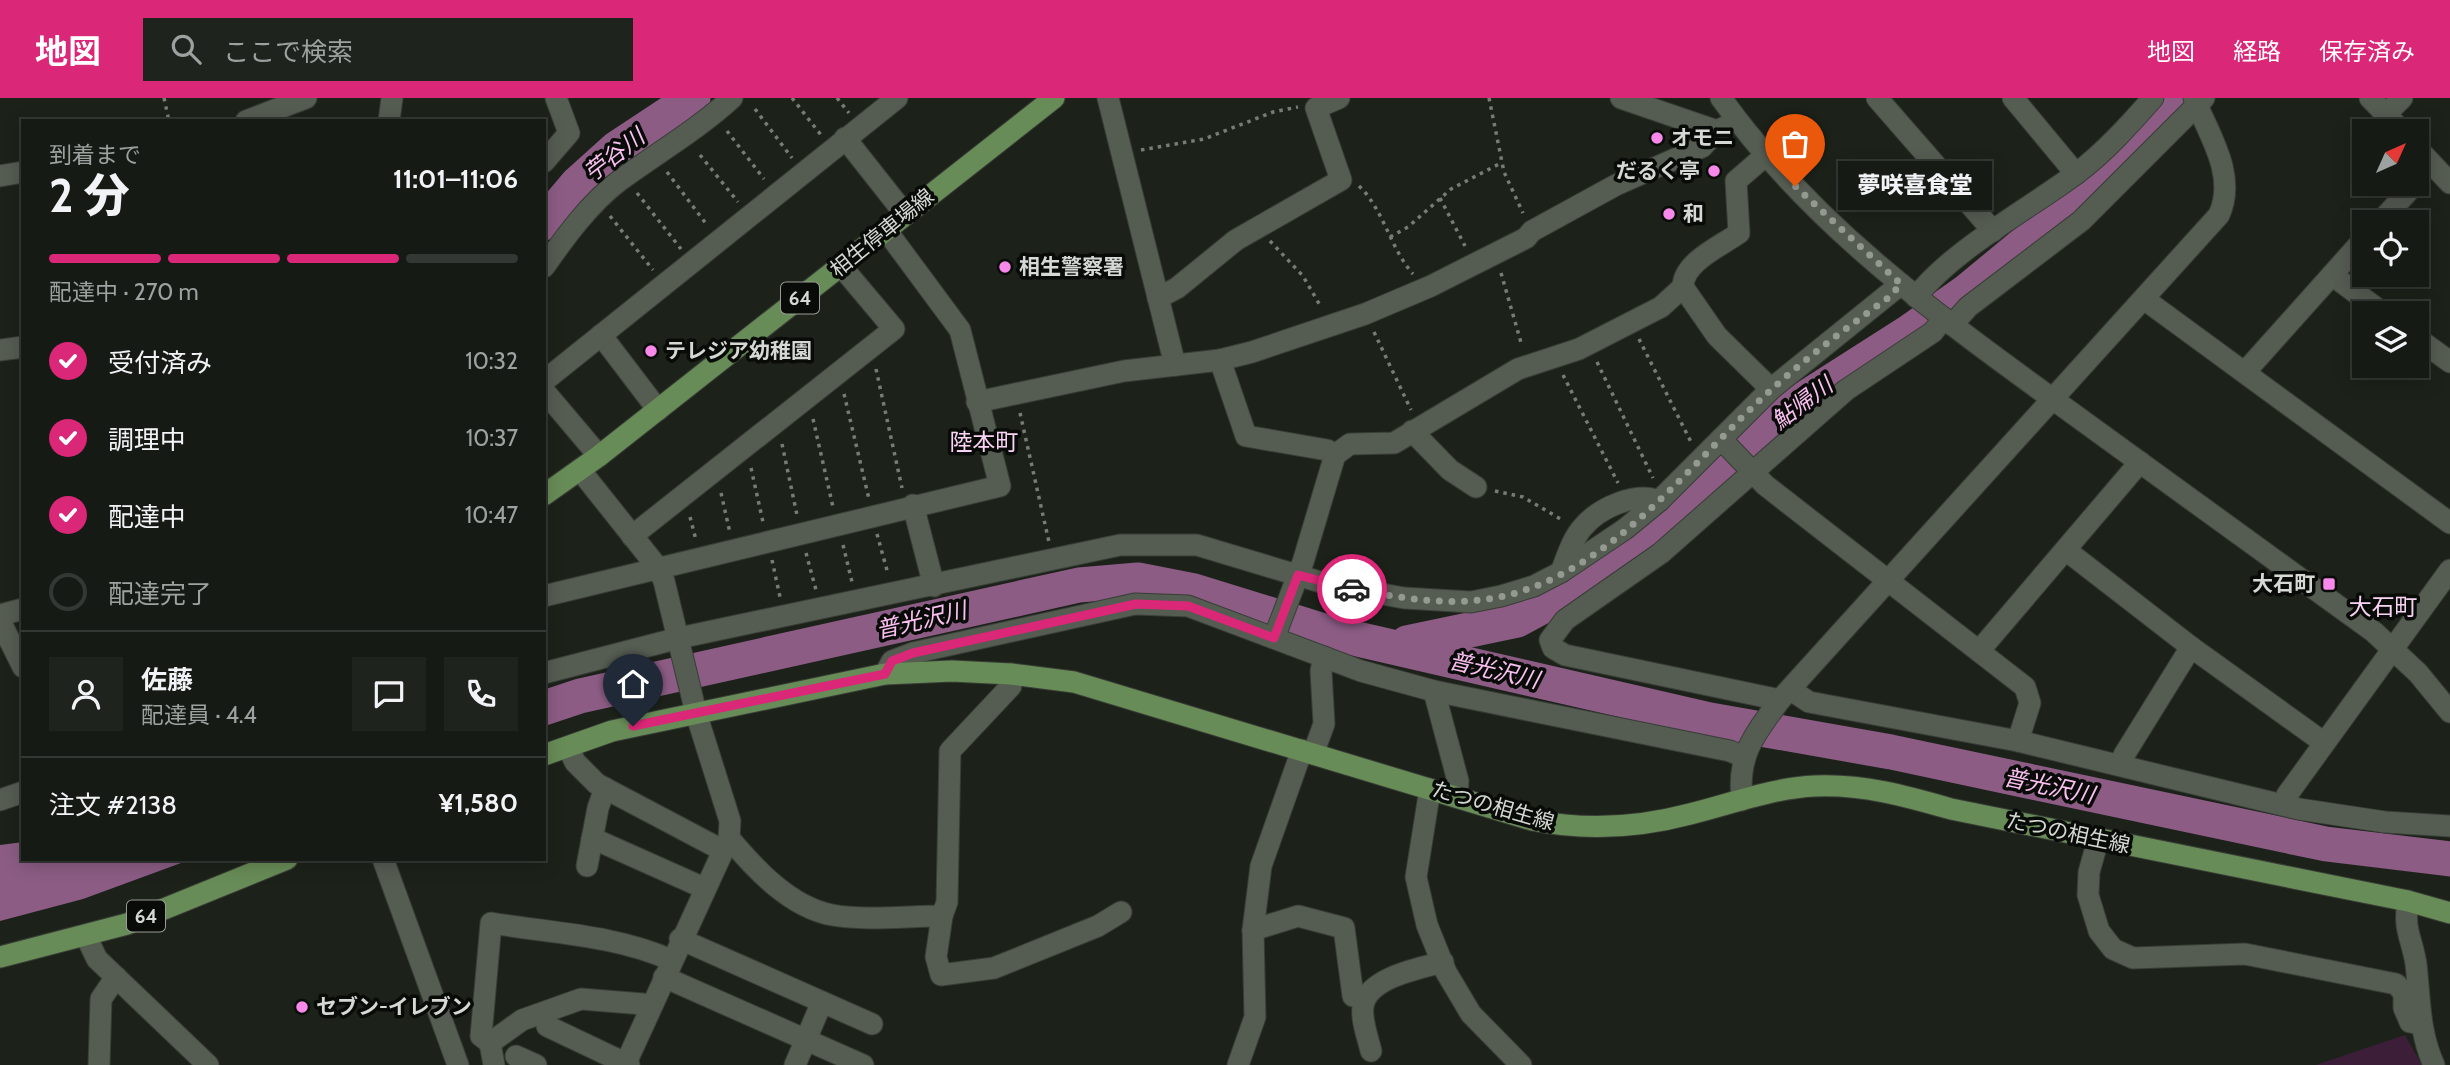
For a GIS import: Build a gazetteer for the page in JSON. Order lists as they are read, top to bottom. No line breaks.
{"streets":{"main road":["相生停車場線","64","たつの相生線"]},"districts":["陸本町","大石町"],"water":["苧谷川","鮎帰川","普光沢川"],"places":{"other":["オモニ","だるく亭","夢咲喜食堂","和","相生警察署","テレジア幼稚園","セブン-イレブン"],"transit":["大石町"]},"north":"top right","page":{"header":"地図","search":"ここで検索","nav":["地図","経路","保存済み"],"heading":["2 分","到着まで","11:01–11:06"],"panel":["佐藤","配達員 · 4.4","注文 #2138","¥1,580"],"bubble":"夢咲喜食堂","bar":"配達中 · 270 m","list":[["受付済み","10:32"],["調理中","10:37"],["配達中","10:47"],"配達完了"]}}
